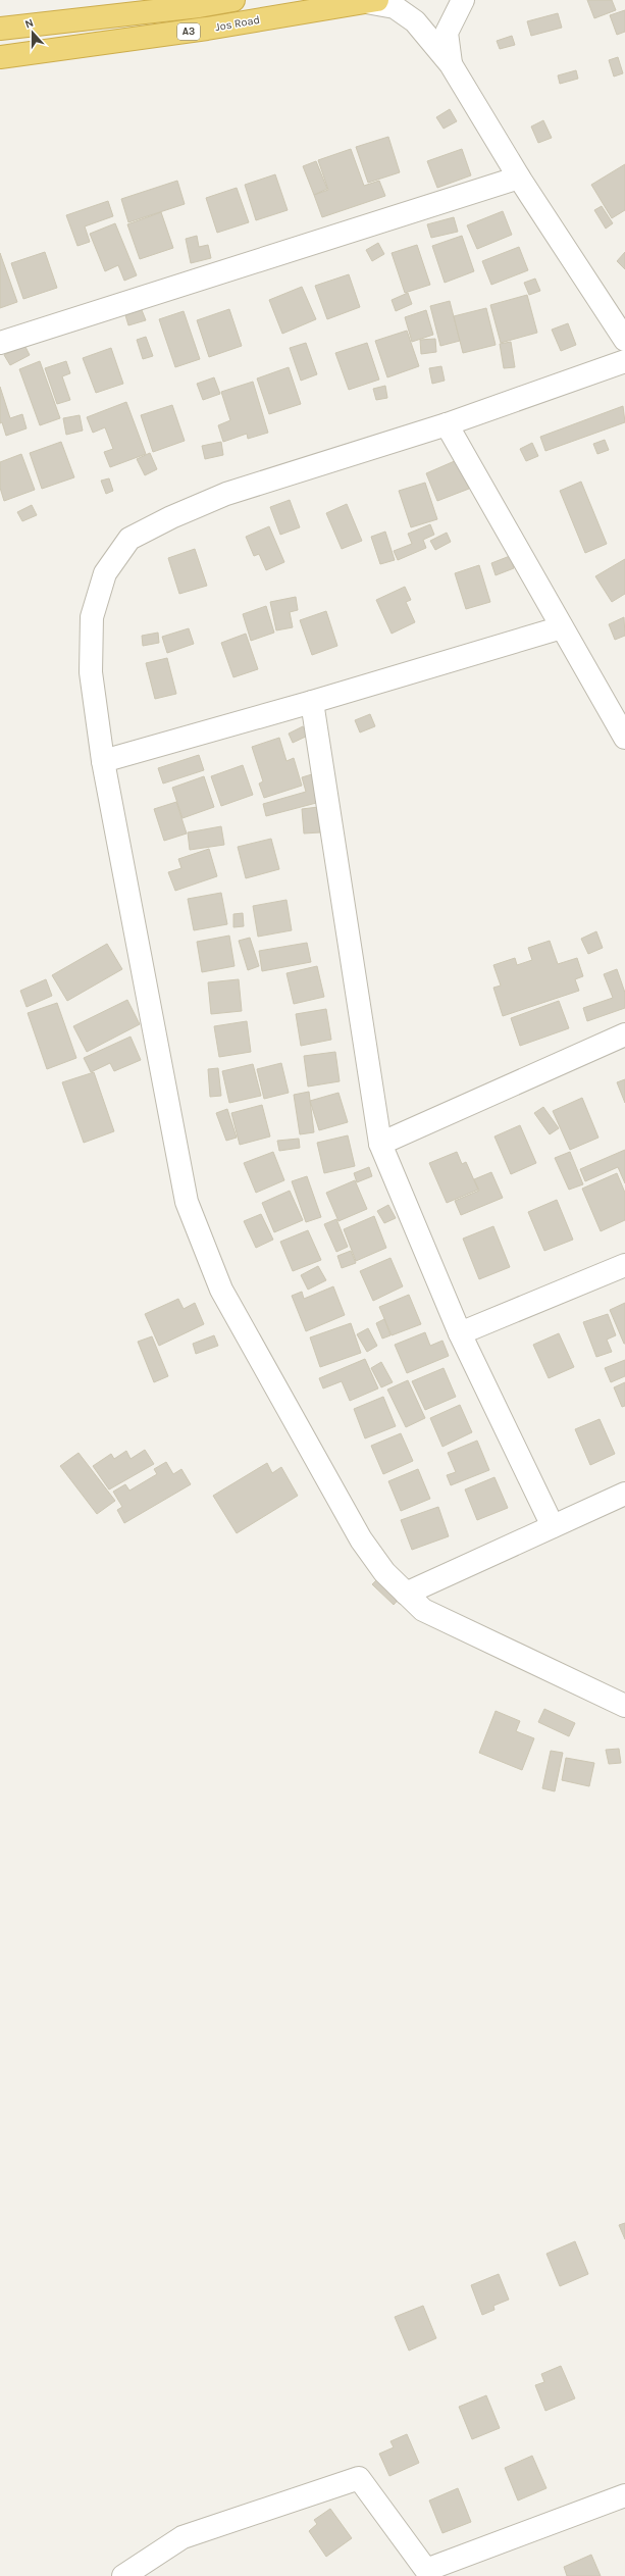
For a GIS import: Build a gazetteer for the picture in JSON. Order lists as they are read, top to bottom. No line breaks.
{"streets":{"highway":["Jos Road","A3"]},"north":"top"}
